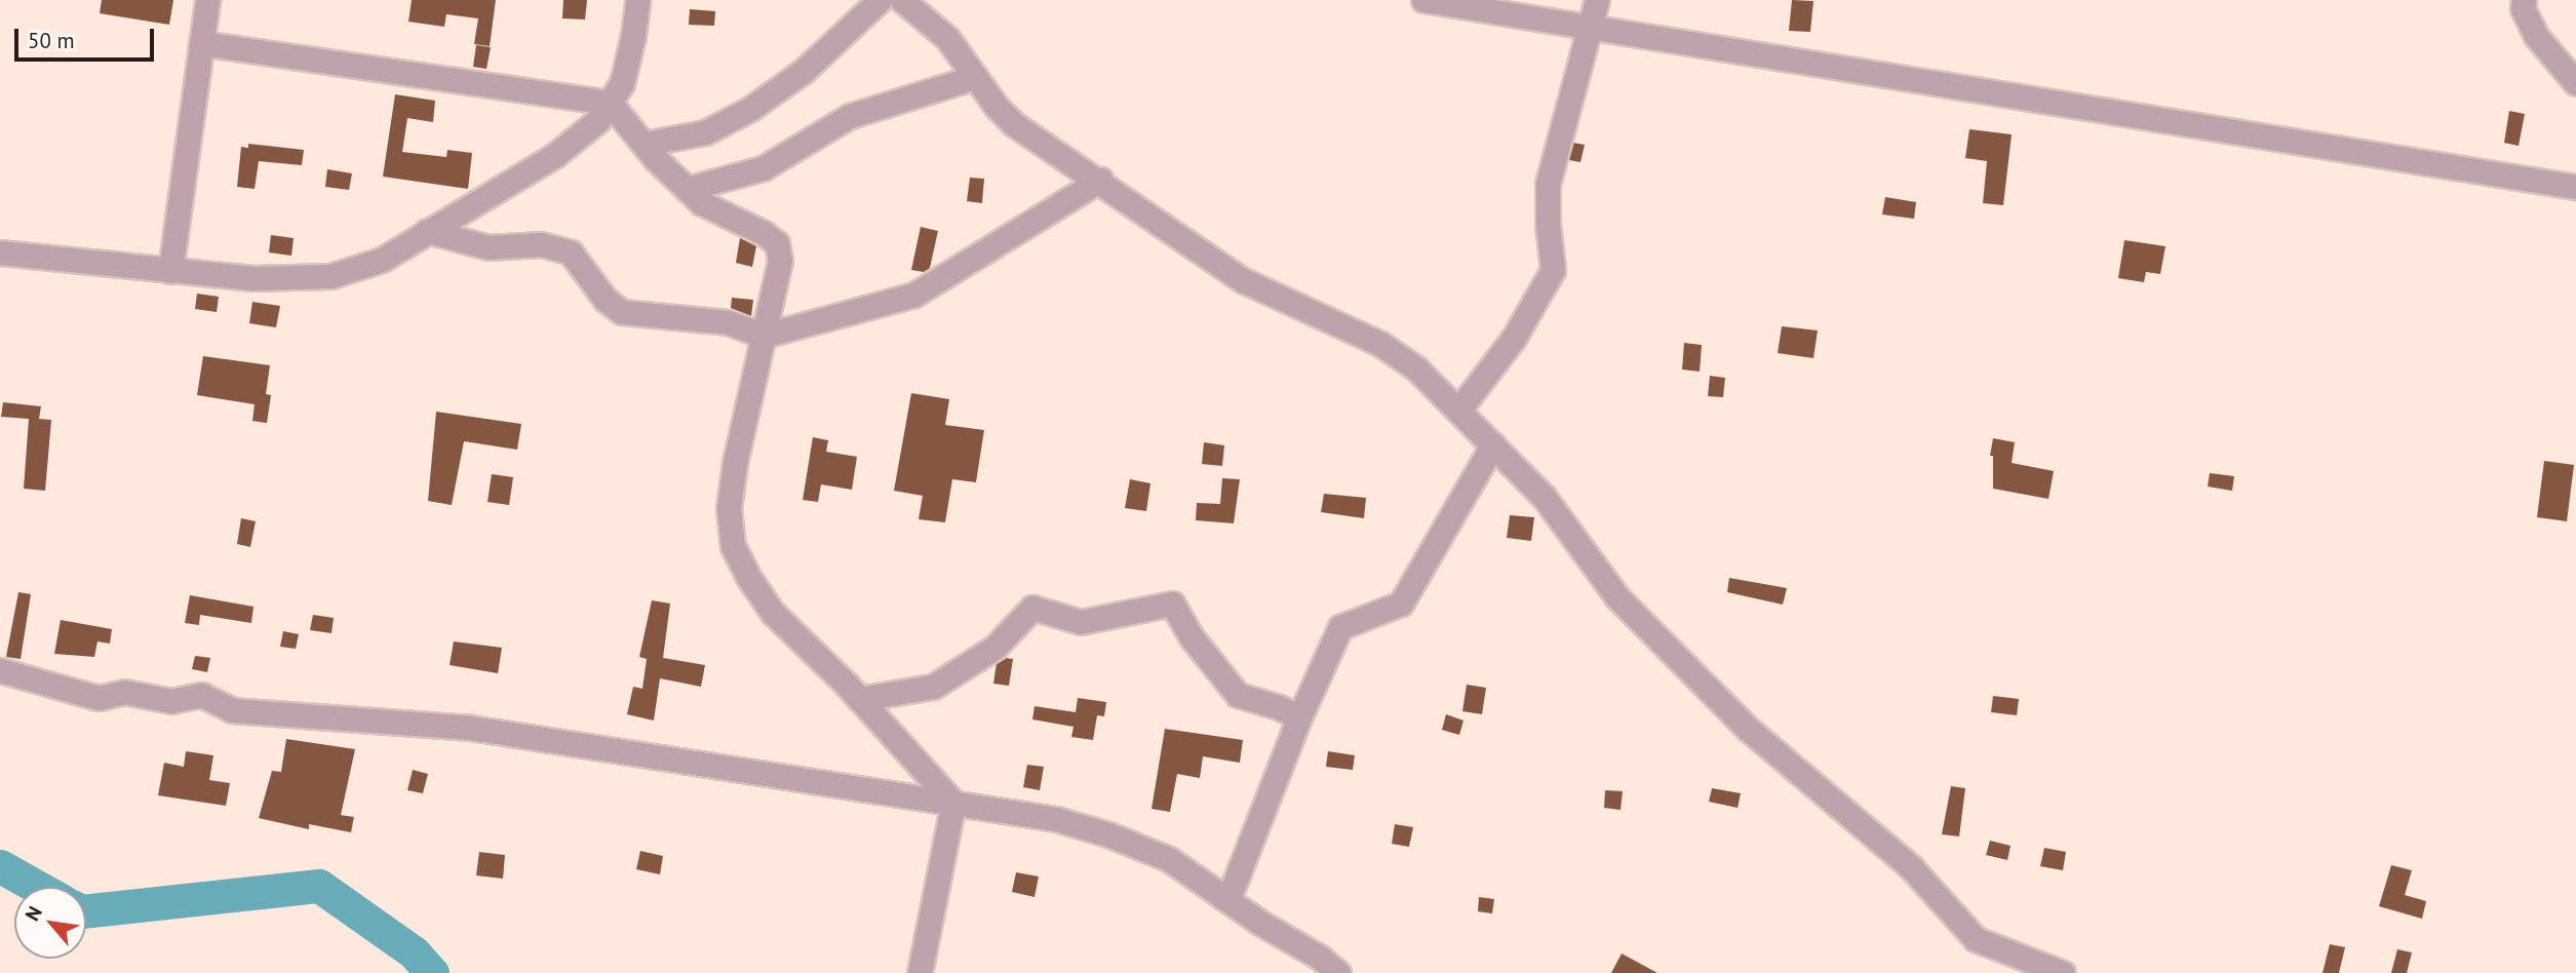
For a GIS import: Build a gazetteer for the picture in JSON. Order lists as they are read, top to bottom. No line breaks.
{"scale_bar":"50 m","north":"top left"}
